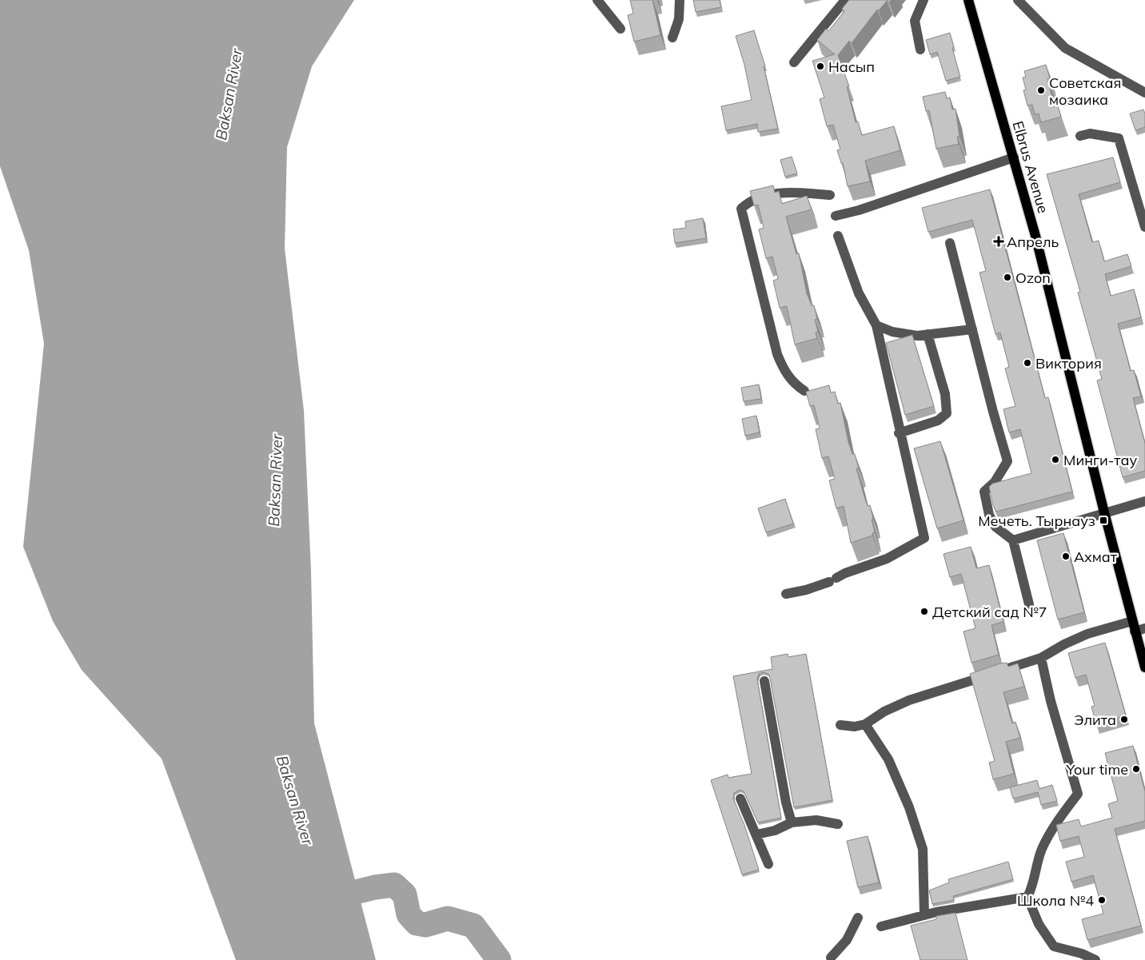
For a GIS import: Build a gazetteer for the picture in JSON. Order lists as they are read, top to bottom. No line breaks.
{"streets":{"main road":["Elbrus Avenue"]},"water":["Baksan River"],"places":{"other":["Насып","Советская мозаика","Ozon","Виктория","Минги-тау","Ахмат","Детский сад №7","Элита","Your time","Школа №4"],"health":["Апрель"],"transit":["Мечеть. Тырнауз"]}}
